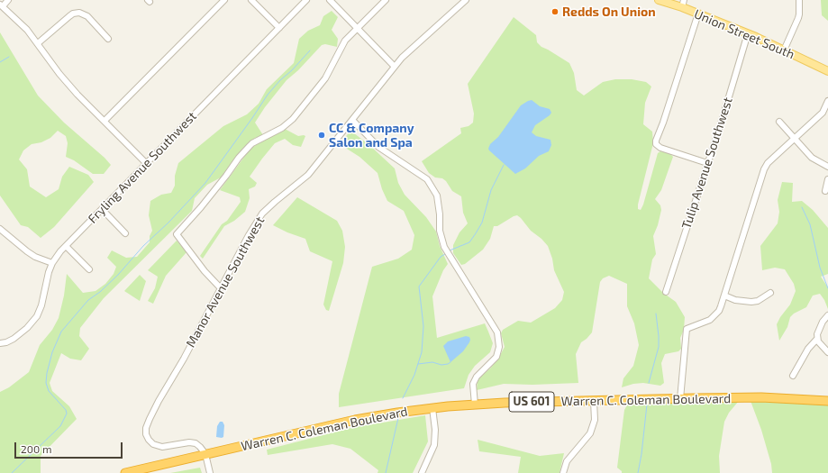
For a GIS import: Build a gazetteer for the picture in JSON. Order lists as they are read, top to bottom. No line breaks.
{"streets":{"highway":["Warren C. Coleman Boulevard","US 601"],"main road":["Union Street South"],"street":["Tulip Avenue Southwest","Fryling Avenue Southwest","Manor Avenue Southwest"]},"crossings":[["Union Street South","Tulip Avenue Southwest"],["Manor Avenue Southwest","Warren C. Coleman Boulevard"]],"places":["Redds On Union","CC & Company Salon and Spa"],"scale_bar":"200 m"}
